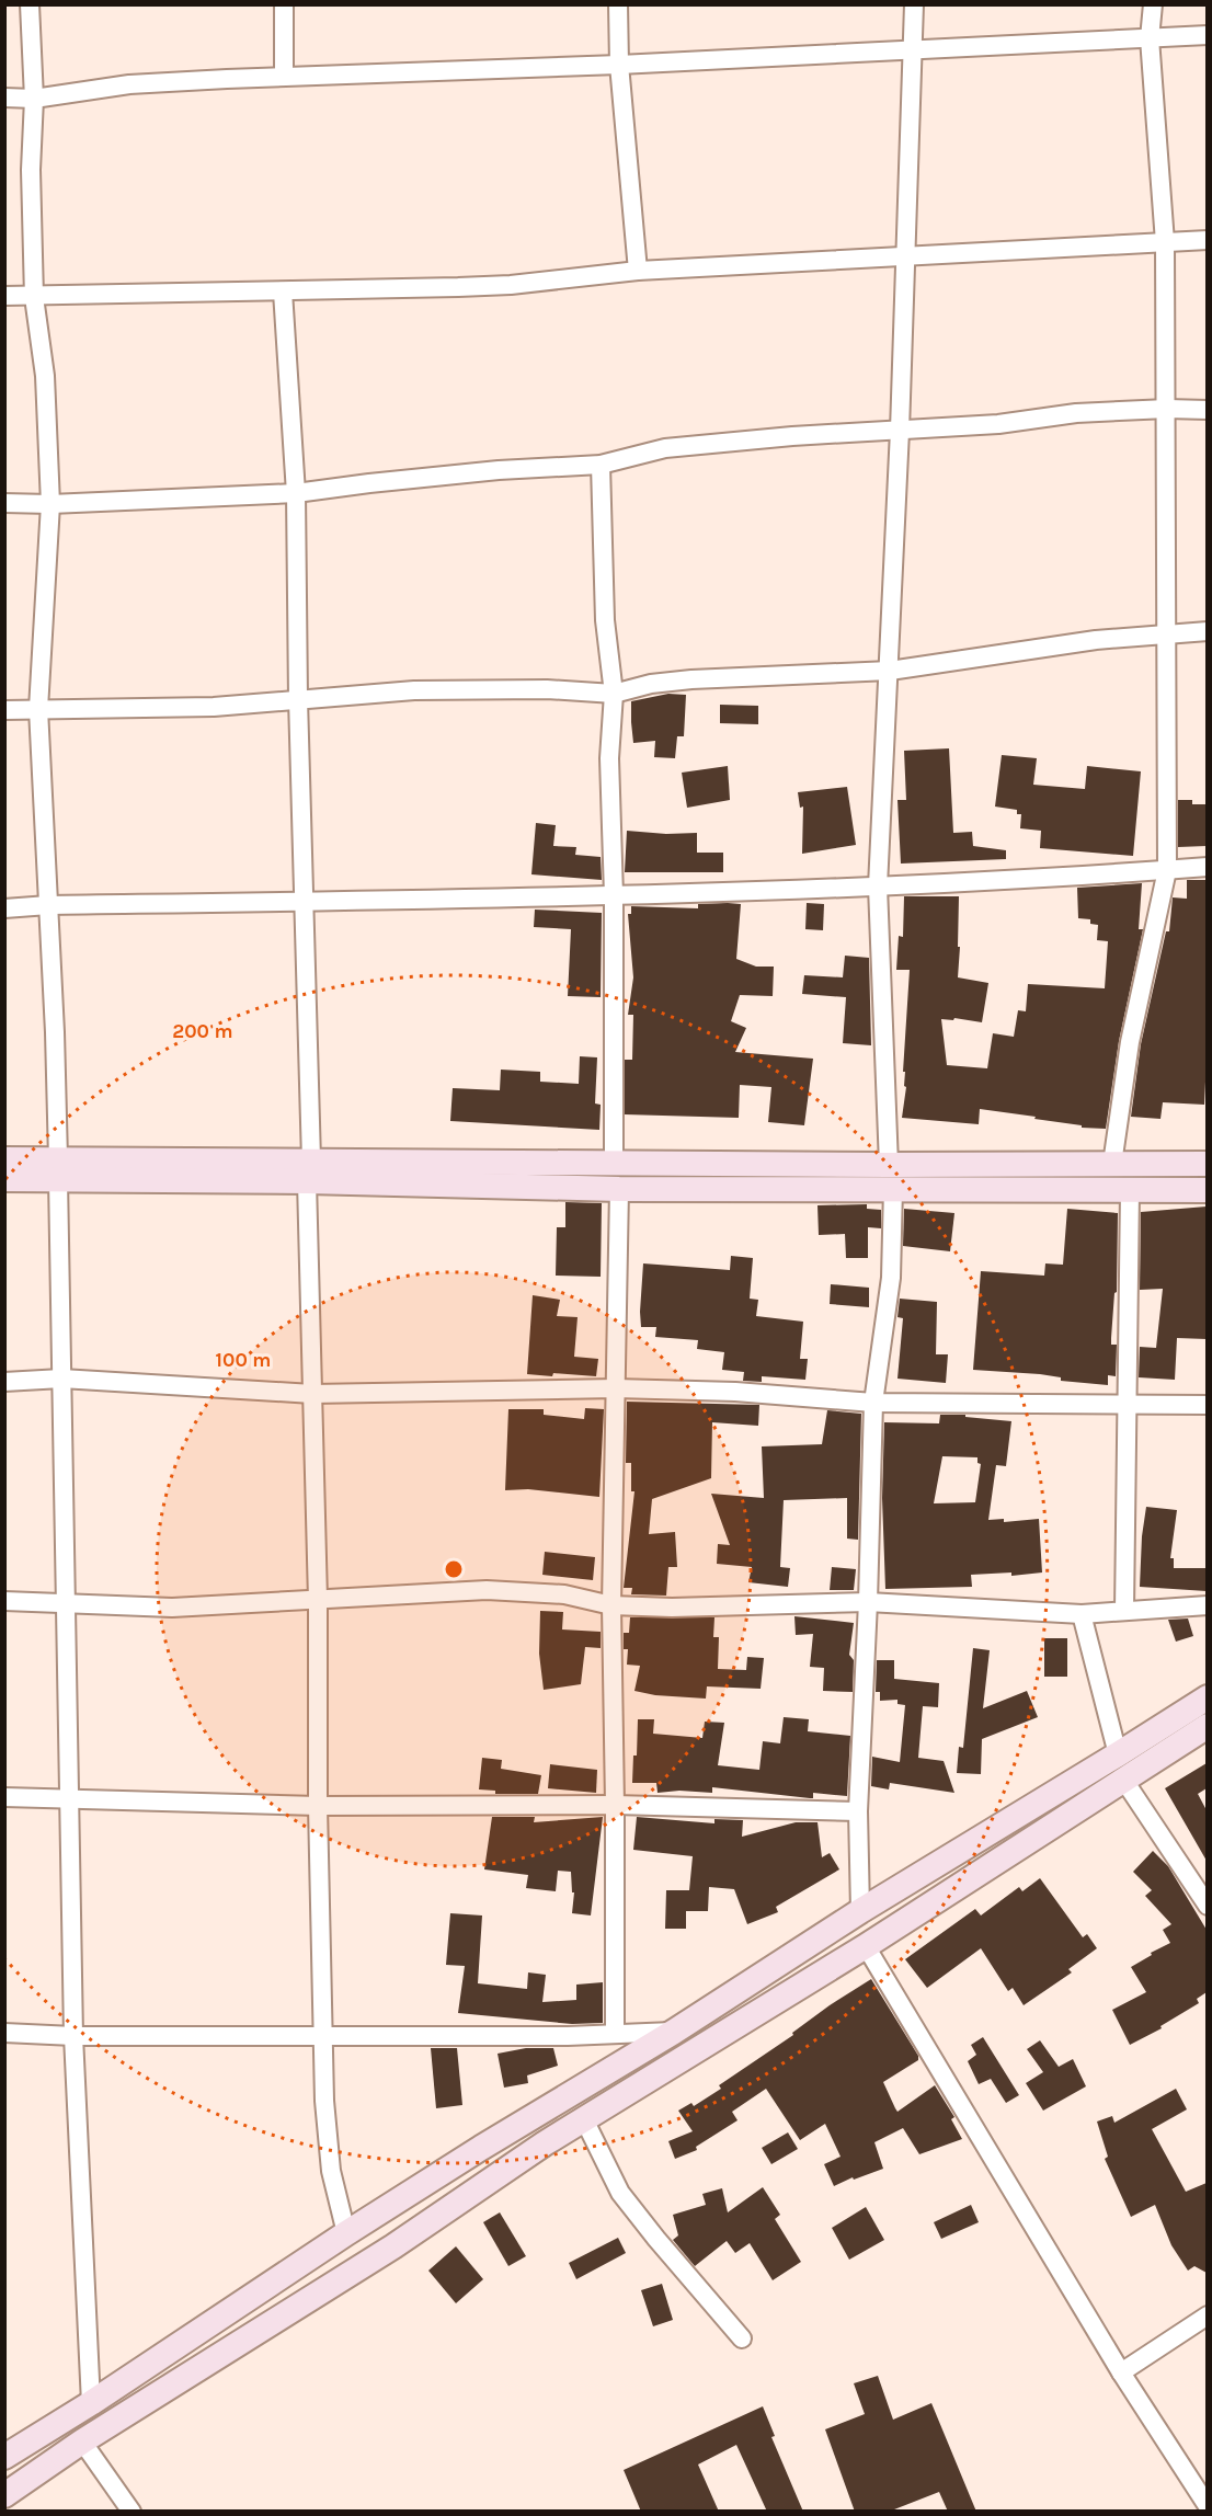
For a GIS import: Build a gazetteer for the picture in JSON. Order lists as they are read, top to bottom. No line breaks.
{"rings":["200 m","100 m"]}
